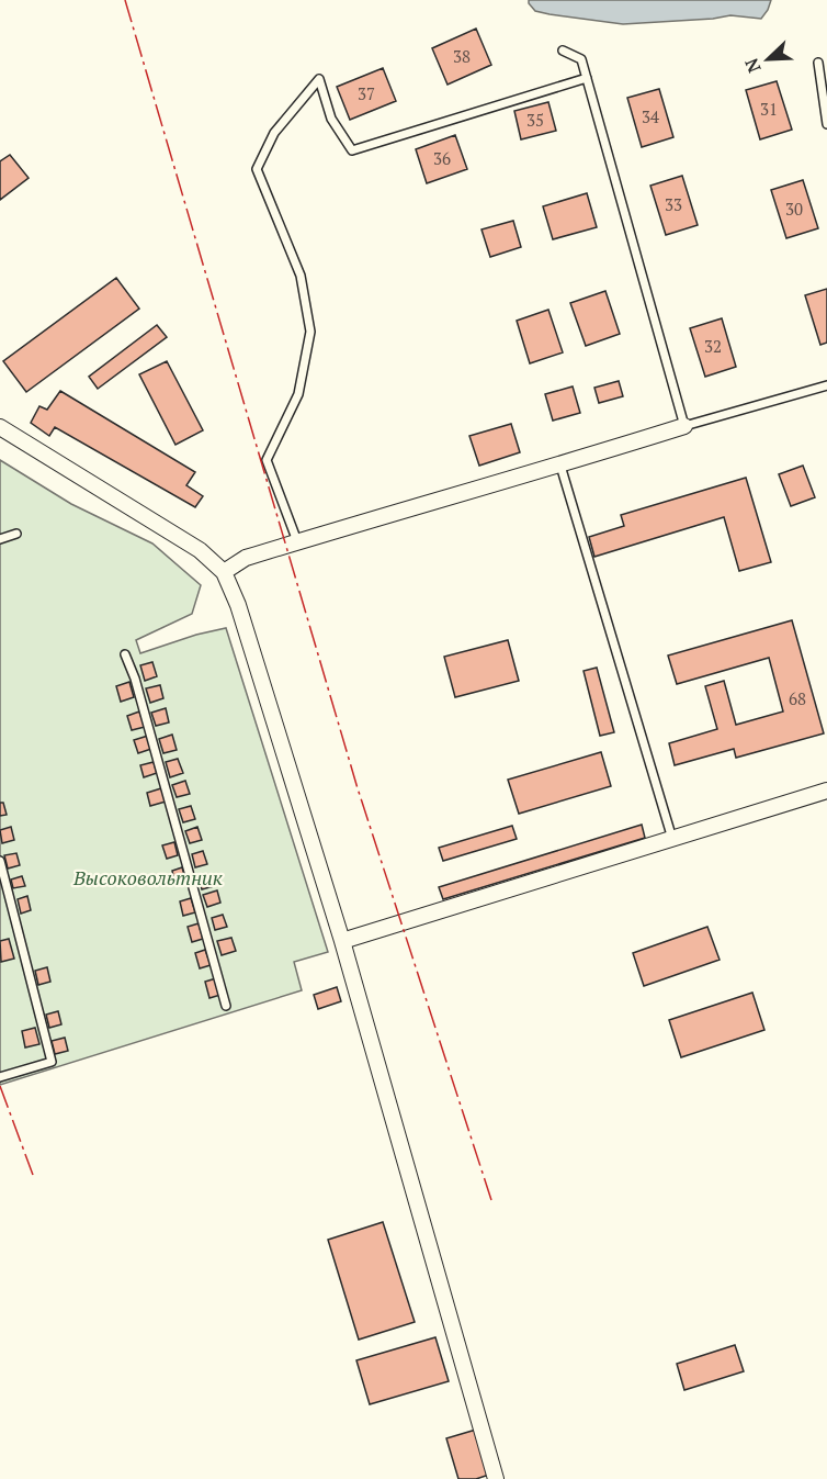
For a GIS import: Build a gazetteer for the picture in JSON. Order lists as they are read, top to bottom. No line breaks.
{"parks":["Высоковольтник"],"house_numbers":["38","37","31","34","35","36","33","30","32","68"],"north":"bottom left"}
